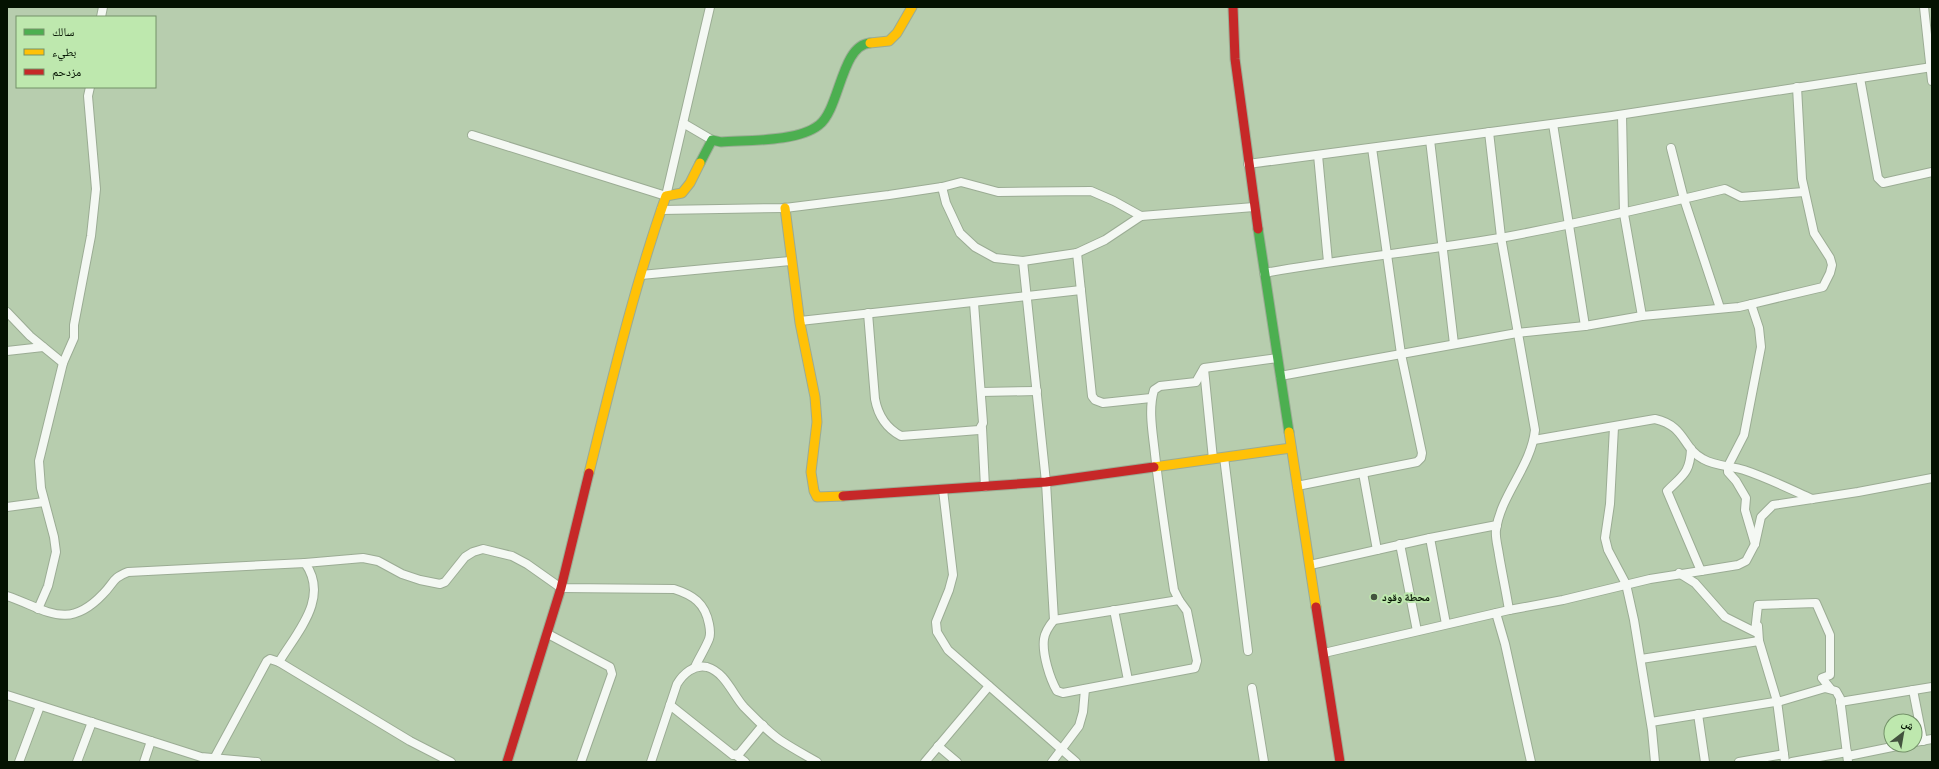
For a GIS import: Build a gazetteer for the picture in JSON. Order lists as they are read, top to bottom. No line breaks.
{"places":["محطة وقود"],"legend":["سالك","بطيء","مزدحم"],"north":"top right"}
